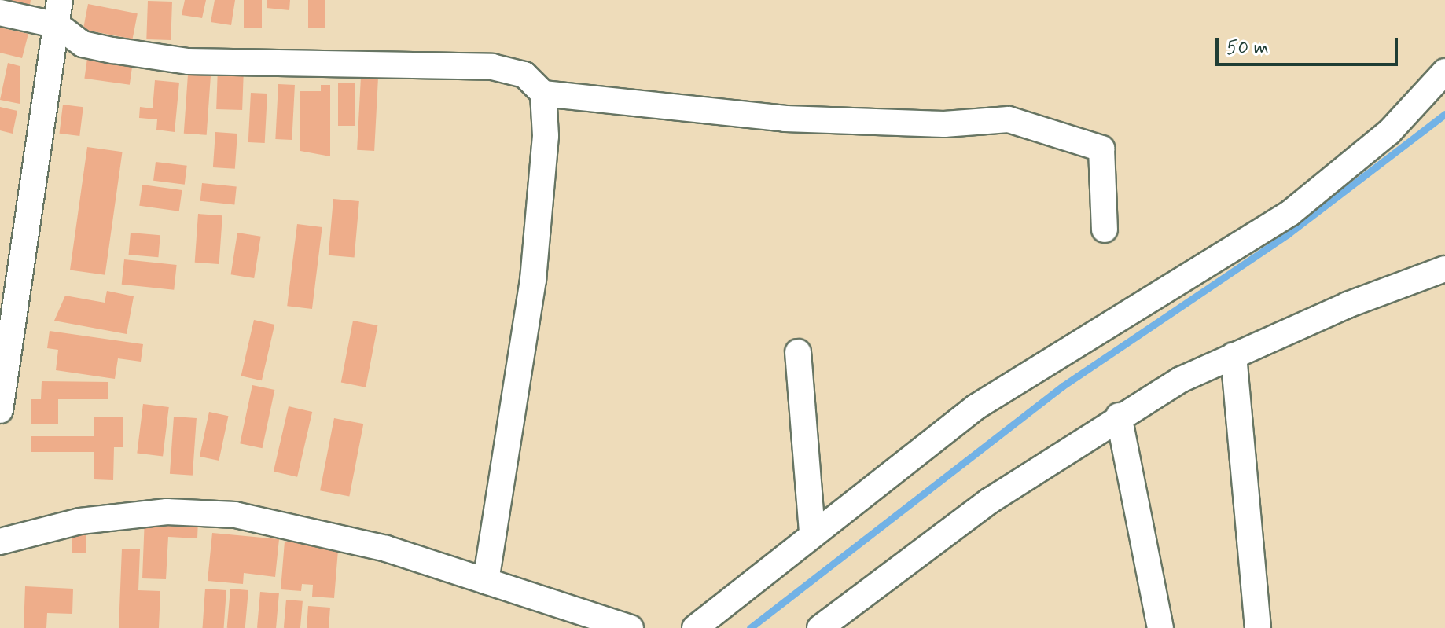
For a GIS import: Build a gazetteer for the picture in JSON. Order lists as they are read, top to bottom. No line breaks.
{"scale_bar":"50 m"}
